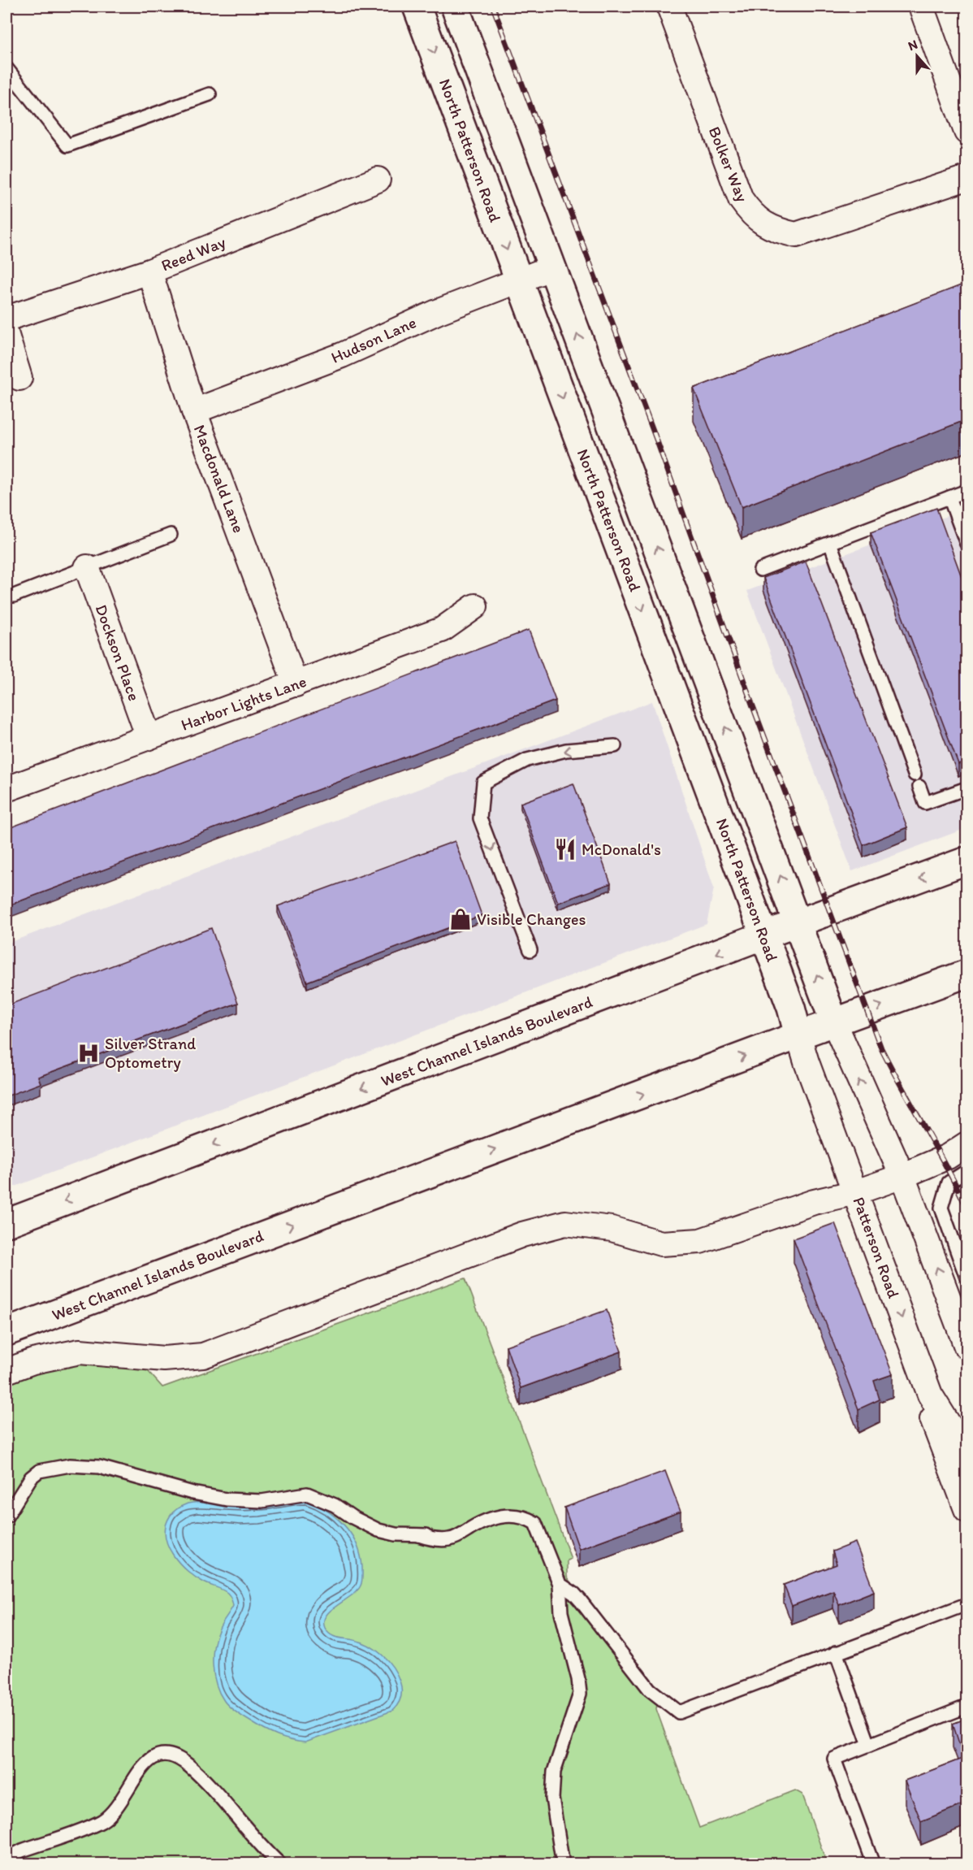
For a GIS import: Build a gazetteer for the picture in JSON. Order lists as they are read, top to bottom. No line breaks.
{"streets":{"street":["North Patterson Road","Bolker Way","Reed Way","Hudson Lane","Macdonald Lane","Dockson Place","Harbor Lights Lane","West Channel Islands Boulevard","Patterson Road"]},"crossings":[["North Patterson Road","Hudson Lane"],["North Patterson Road","West Channel Islands Boulevard"],["North Patterson Road","Patterson Road"],["Reed Way","Macdonald Lane"],["Hudson Lane","Macdonald Lane"],["Macdonald Lane","Harbor Lights Lane"],["Dockson Place","Harbor Lights Lane"],["West Channel Islands Boulevard","Patterson Road"]],"places":{"restaurant":["McDonald's"],"shop":["Visible Changes"],"hospital":["Silver Strand Optometry"]},"north":"top"}
